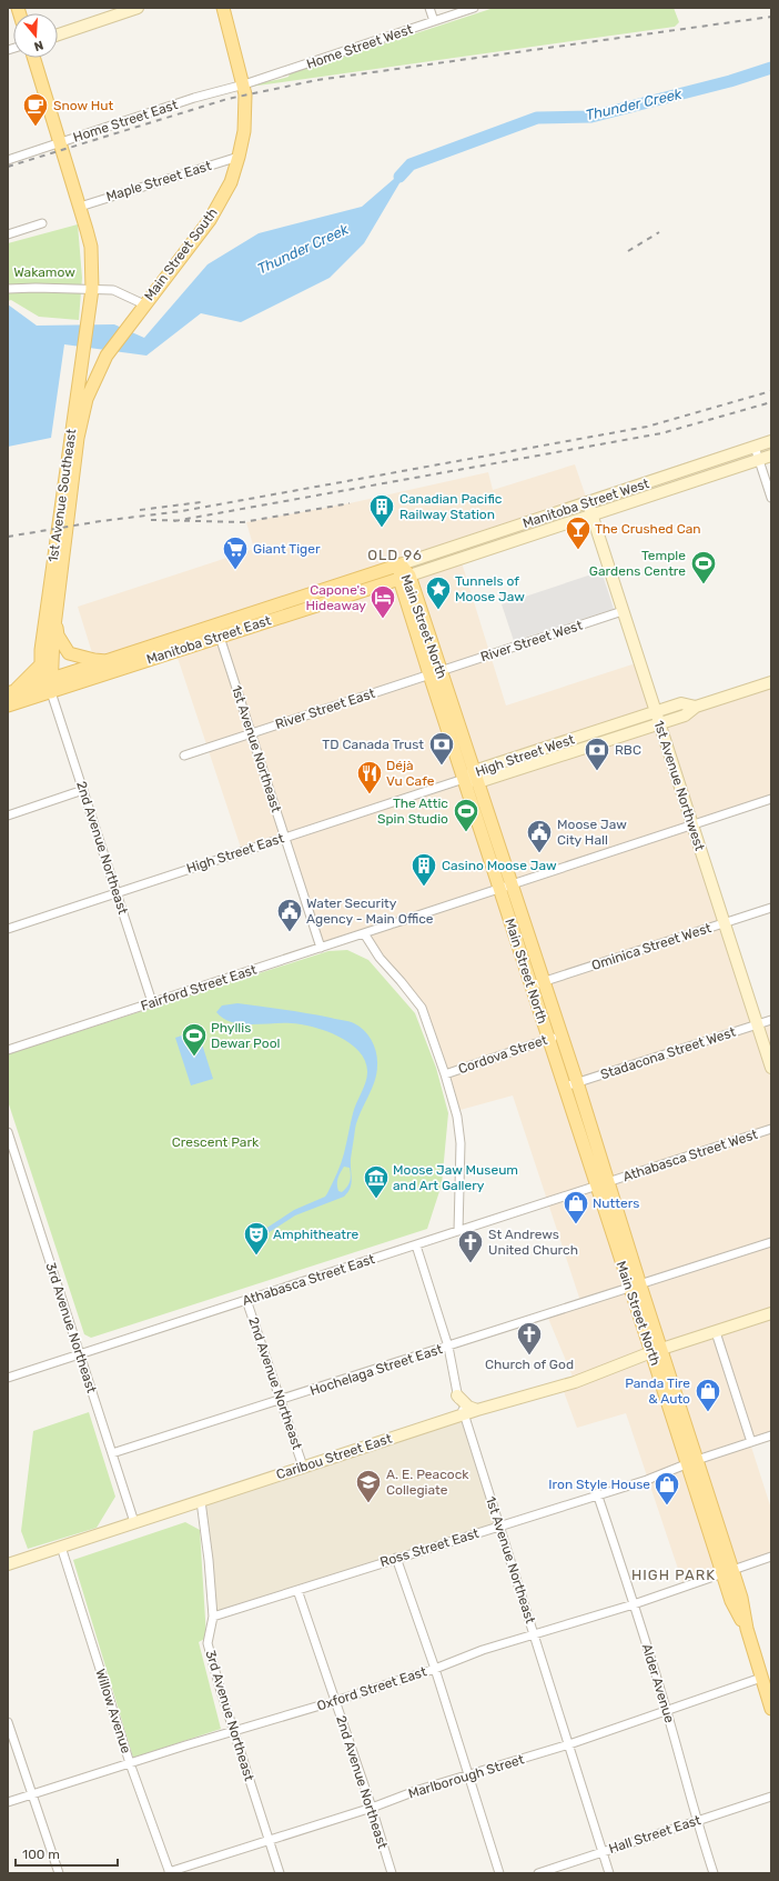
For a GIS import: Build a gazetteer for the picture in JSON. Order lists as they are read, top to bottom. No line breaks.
{"streets":{"main road":["Main Street South","1st Avenue Southeast","Main Street North","Manitoba Street East"],"street":["Home Street West","Home Street East","Maple Street East","Manitoba Street West","River Street West","River Street East","1st Avenue Northeast","High Street West","1st Avenue Northwest","2nd Avenue Northeast","High Street East","Ominica Street West","Fairford Street East","Stadacona Street West","Cordova Street","Athabasca Street West","Athabasca Street East","3rd Avenue Northeast","Hochelaga Street East","Caribou Street East","Ross Street East","Alder Avenue","Oxford Street East","Willow Avenue","Marlborough Street","Hall Street East"]},"crossings":[["Home Street West","Home Street East"],["Home Street West","Main Street South"],["Home Street East","Main Street South"],["Home Street East","1st Avenue Southeast"],["Maple Street East","Main Street South"],["Maple Street East","1st Avenue Southeast"],["Main Street South","1st Avenue Southeast"],["1st Avenue Southeast","Manitoba Street East"],["1st Avenue Southeast","2nd Avenue Northeast"],["Manitoba Street West","Main Street North"],["Manitoba Street West","Manitoba Street East"],["Manitoba Street West","1st Avenue Northwest"],["Main Street North","Manitoba Street East"],["Main Street North","River Street West"],["Main Street North","River Street East"],["Main Street North","High Street West"],["Main Street North","High Street East"],["Main Street North","Ominica Street West"],["Main Street North","Fairford Street East"],["Main Street North","Stadacona Street West"],["Main Street North","Cordova Street"],["Main Street North","Athabasca Street West"],["Main Street North","Athabasca Street East"],["Main Street North","Hochelaga Street East"],["Main Street North","Caribou Street East"],["Main Street North","Ross Street East"],["Main Street North","Oxford Street East"],["Main Street North","Marlborough Street"],["Manitoba Street East","1st Avenue Northeast"],["Manitoba Street East","2nd Avenue Northeast"],["River Street West","River Street East"],["River Street West","1st Avenue Northwest"],["River Street East","1st Avenue Northeast"],["1st Avenue Northeast","High Street East"],["1st Avenue Northeast","Fairford Street East"],["1st Avenue Northeast","Athabasca Street East"],["1st Avenue Northeast","Hochelaga Street East"],["1st Avenue Northeast","Caribou Street East"],["1st Avenue Northeast","Ross Street East"],["1st Avenue Northeast","Oxford Street East"],["1st Avenue Northeast","Marlborough Street"],["1st Avenue Northeast","Hall Street East"],["High Street West","1st Avenue Northwest"],["High Street West","High Street East"],["1st Avenue Northwest","Ominica Street West"],["1st Avenue Northwest","Fairford Street East"],["1st Avenue Northwest","Stadacona Street West"],["2nd Avenue Northeast","High Street East"],["2nd Avenue Northeast","Fairford Street East"],["2nd Avenue Northeast","Athabasca Street East"],["2nd Avenue Northeast","Hochelaga Street East"],["2nd Avenue Northeast","Caribou Street East"],["2nd Avenue Northeast","Ross Street East"],["2nd Avenue Northeast","Oxford Street East"],["2nd Avenue Northeast","Marlborough Street"],["Athabasca Street West","Athabasca Street East"],["Athabasca Street East","3rd Avenue Northeast"],["3rd Avenue Northeast","Hochelaga Street East"],["3rd Avenue Northeast","Caribou Street East"],["3rd Avenue Northeast","Ross Street East"],["3rd Avenue Northeast","Oxford Street East"],["3rd Avenue Northeast","Marlborough Street"],["Caribou Street East","Willow Avenue"],["Ross Street East","Alder Avenue"],["Alder Avenue","Oxford Street East"],["Alder Avenue","Marlborough Street"],["Alder Avenue","Hall Street East"],["Oxford Street East","Willow Avenue"],["Willow Avenue","Marlborough Street"]],"districts":["OLD 96","HIGH PARK"],"water":["Thunder Creek"],"parks":["Wakamow","Crescent Park"],"places":{"cafe":["Snow Hut"],"building":["Canadian Pacific Railway Station","Casino Moose Jaw"],"bar":["The Crushed Can"],"supermarket":["Giant Tiger"],"sports":["Temple Gardens Centre","The Attic Spin Studio","Phyllis Dewar Pool"],"place":["Tunnels of Moose Jaw"],"hotel":["Capone's Hideaway"],"bank":["TD Canada Trust","RBC"],"restaurant":["Déjà Vu Cafe"],"public building":["Moose Jaw City Hall","Water Security Agency - Main Office"],"museum":["Moose Jaw Museum and Art Gallery"],"shop":["Nutters","Panda Tire & Auto","Iron Style House"],"theatre":["Amphitheatre"],"church":["St Andrews United Church","Church of God"],"school or university":["A. E. Peacock Collegiate"]},"scale_bar":"100 m","north":"bottom"}
